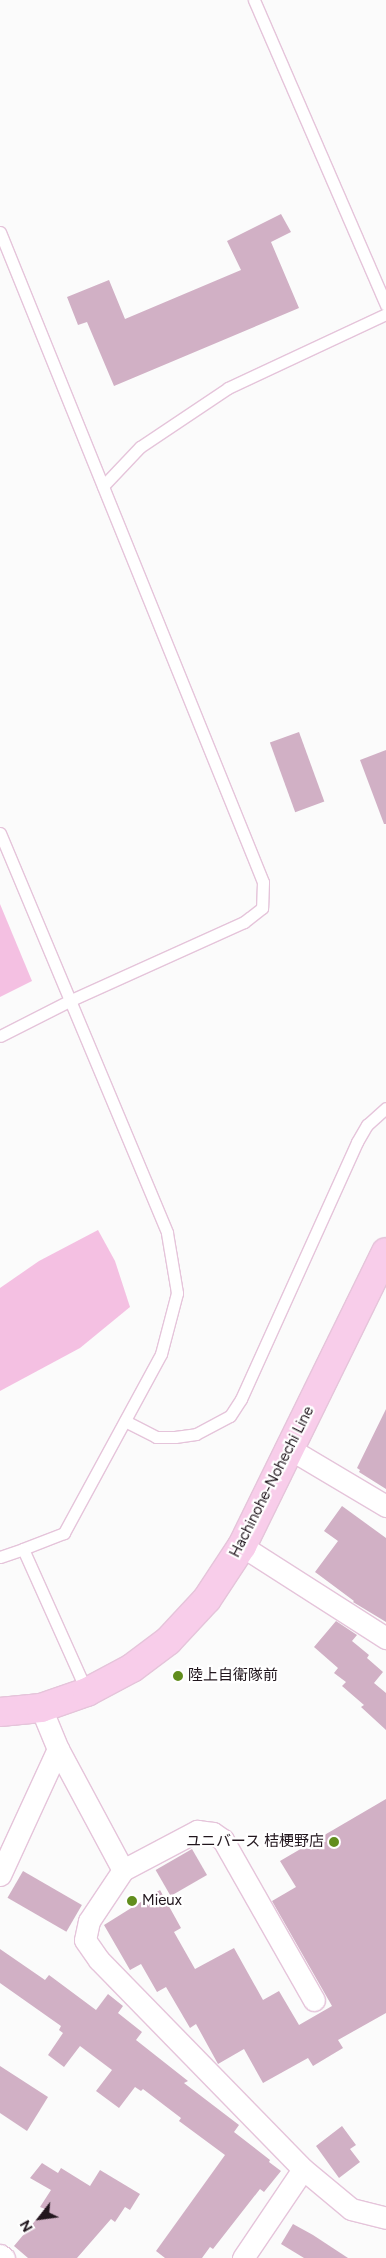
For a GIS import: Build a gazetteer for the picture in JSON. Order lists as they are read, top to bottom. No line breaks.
{"streets":{"main road":["Hachinohe-Nohechi Line"]},"places":["陸上自衛隊前","ユニバース 桔梗野店","Mieux"],"north":"bottom left"}
